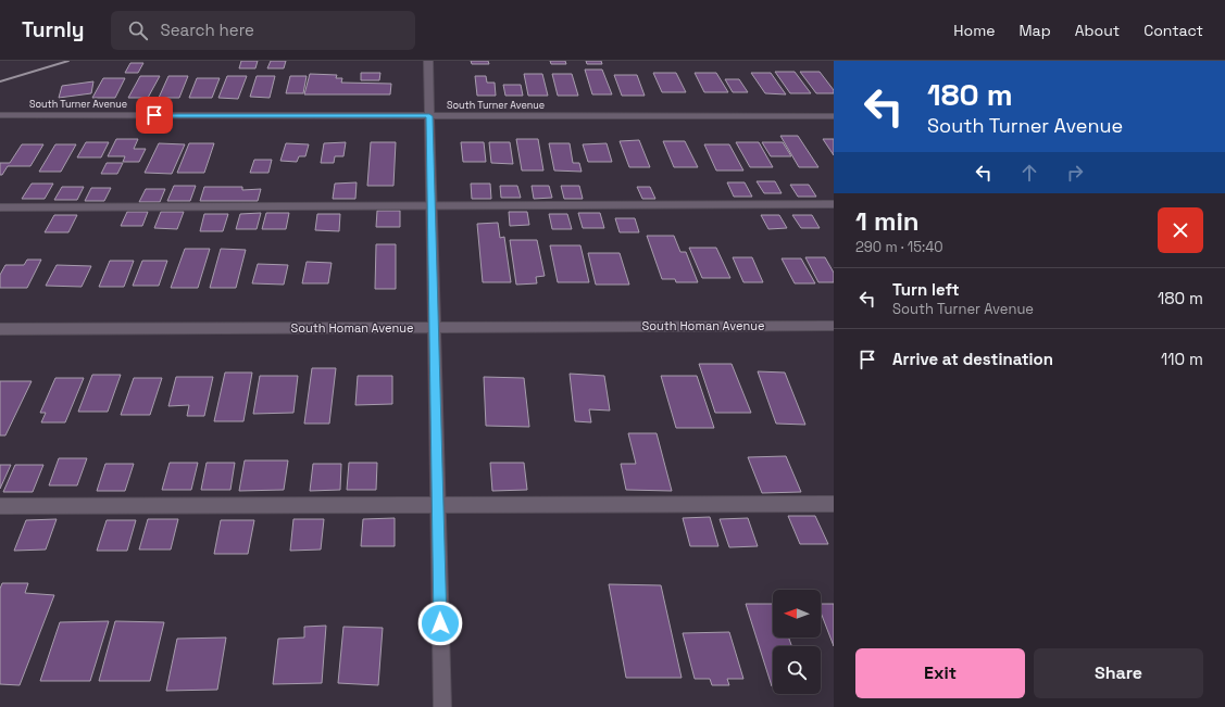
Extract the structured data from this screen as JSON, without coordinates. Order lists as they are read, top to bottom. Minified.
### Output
{"streets":{"street":["South Turner Avenue","South Homan Avenue"]},"north":"left","page":{"header":"Turnly","search":"Search here","nav":["Home","Map","About","Contact"],"turn":["180 m","South Turner Avenue"],"heading":["1 min","290 m · 15:40"],"list":[{"name":"Turn left","note":"South Turner Avenue","value":"180 m"},{"name":"Arrive at destination","value":"110 m"}],"buttons":["Exit","Share"]}}
